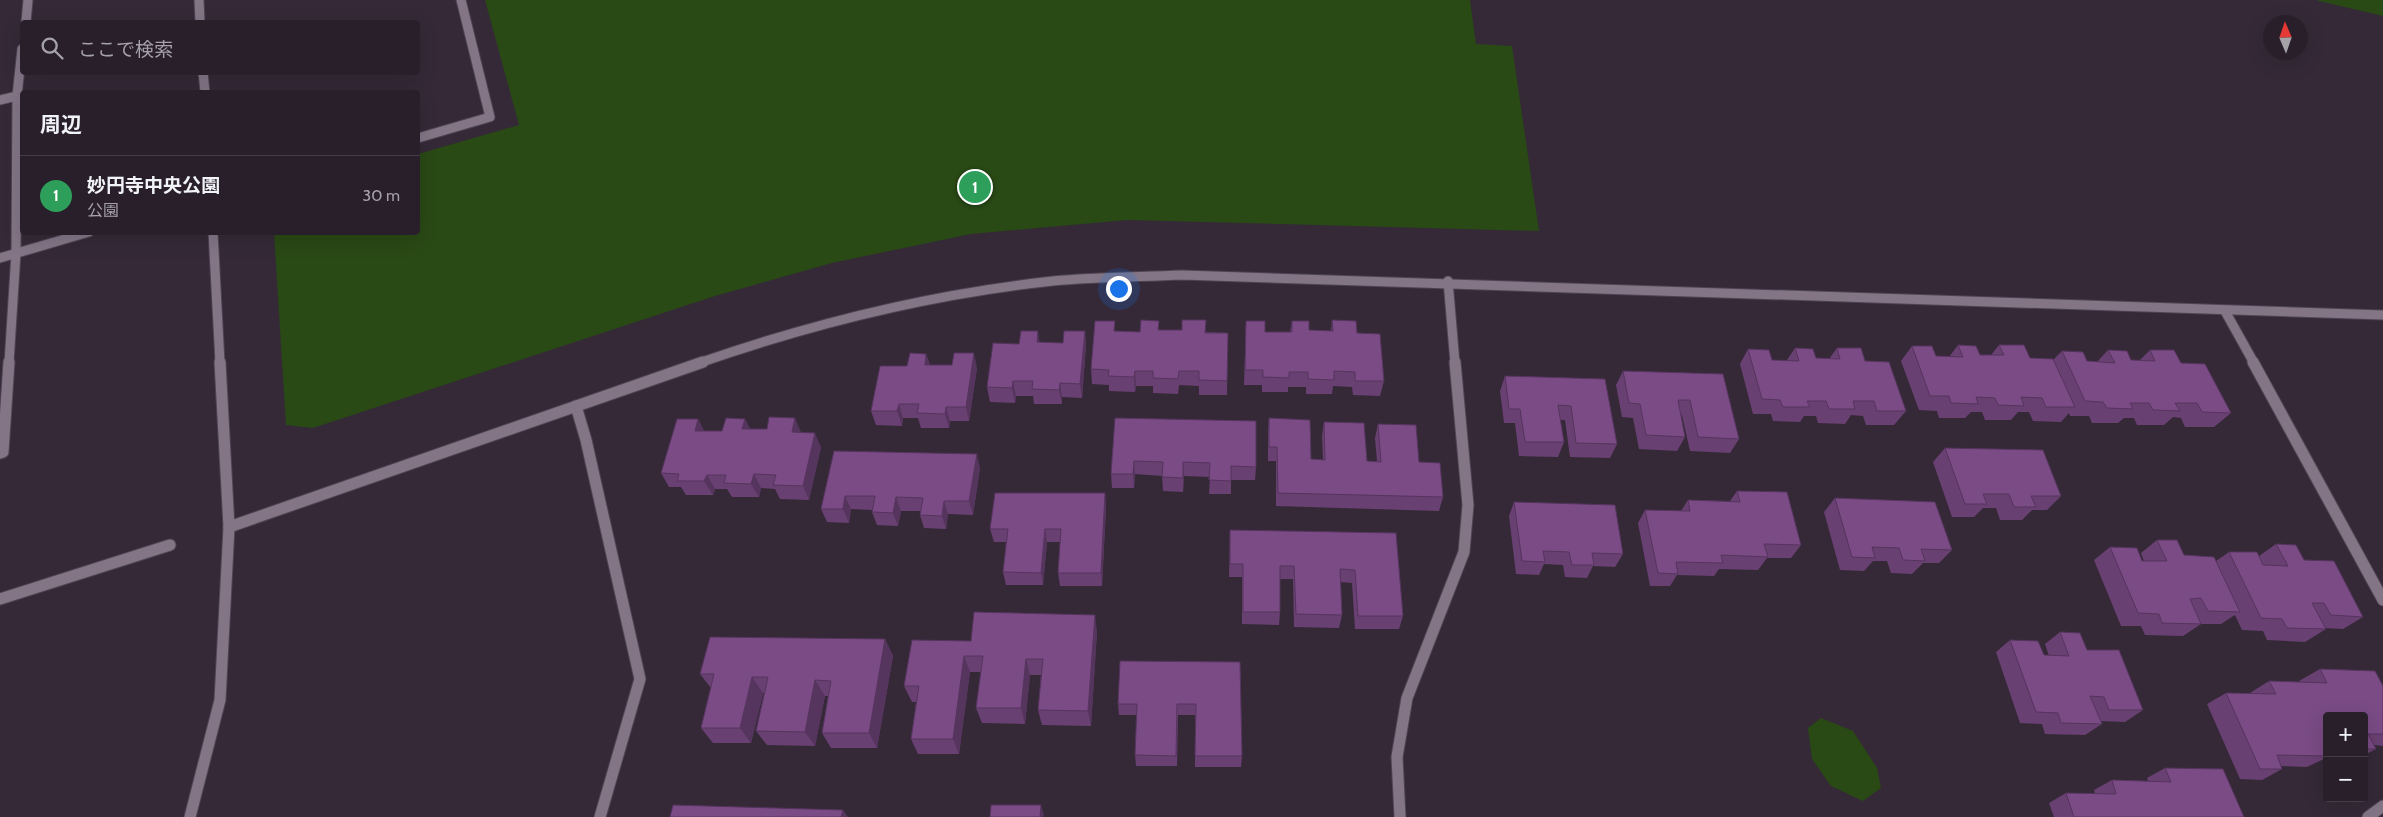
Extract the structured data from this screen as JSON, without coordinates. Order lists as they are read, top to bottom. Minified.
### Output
{"north":"top","page":{"search":"ここで検索","heading":"周辺","list":[{"mark":"1","name":"妙円寺中央公園","note":"公園","value":"30 m"}],"pins":"1","map_buttons":["+","−"]}}
